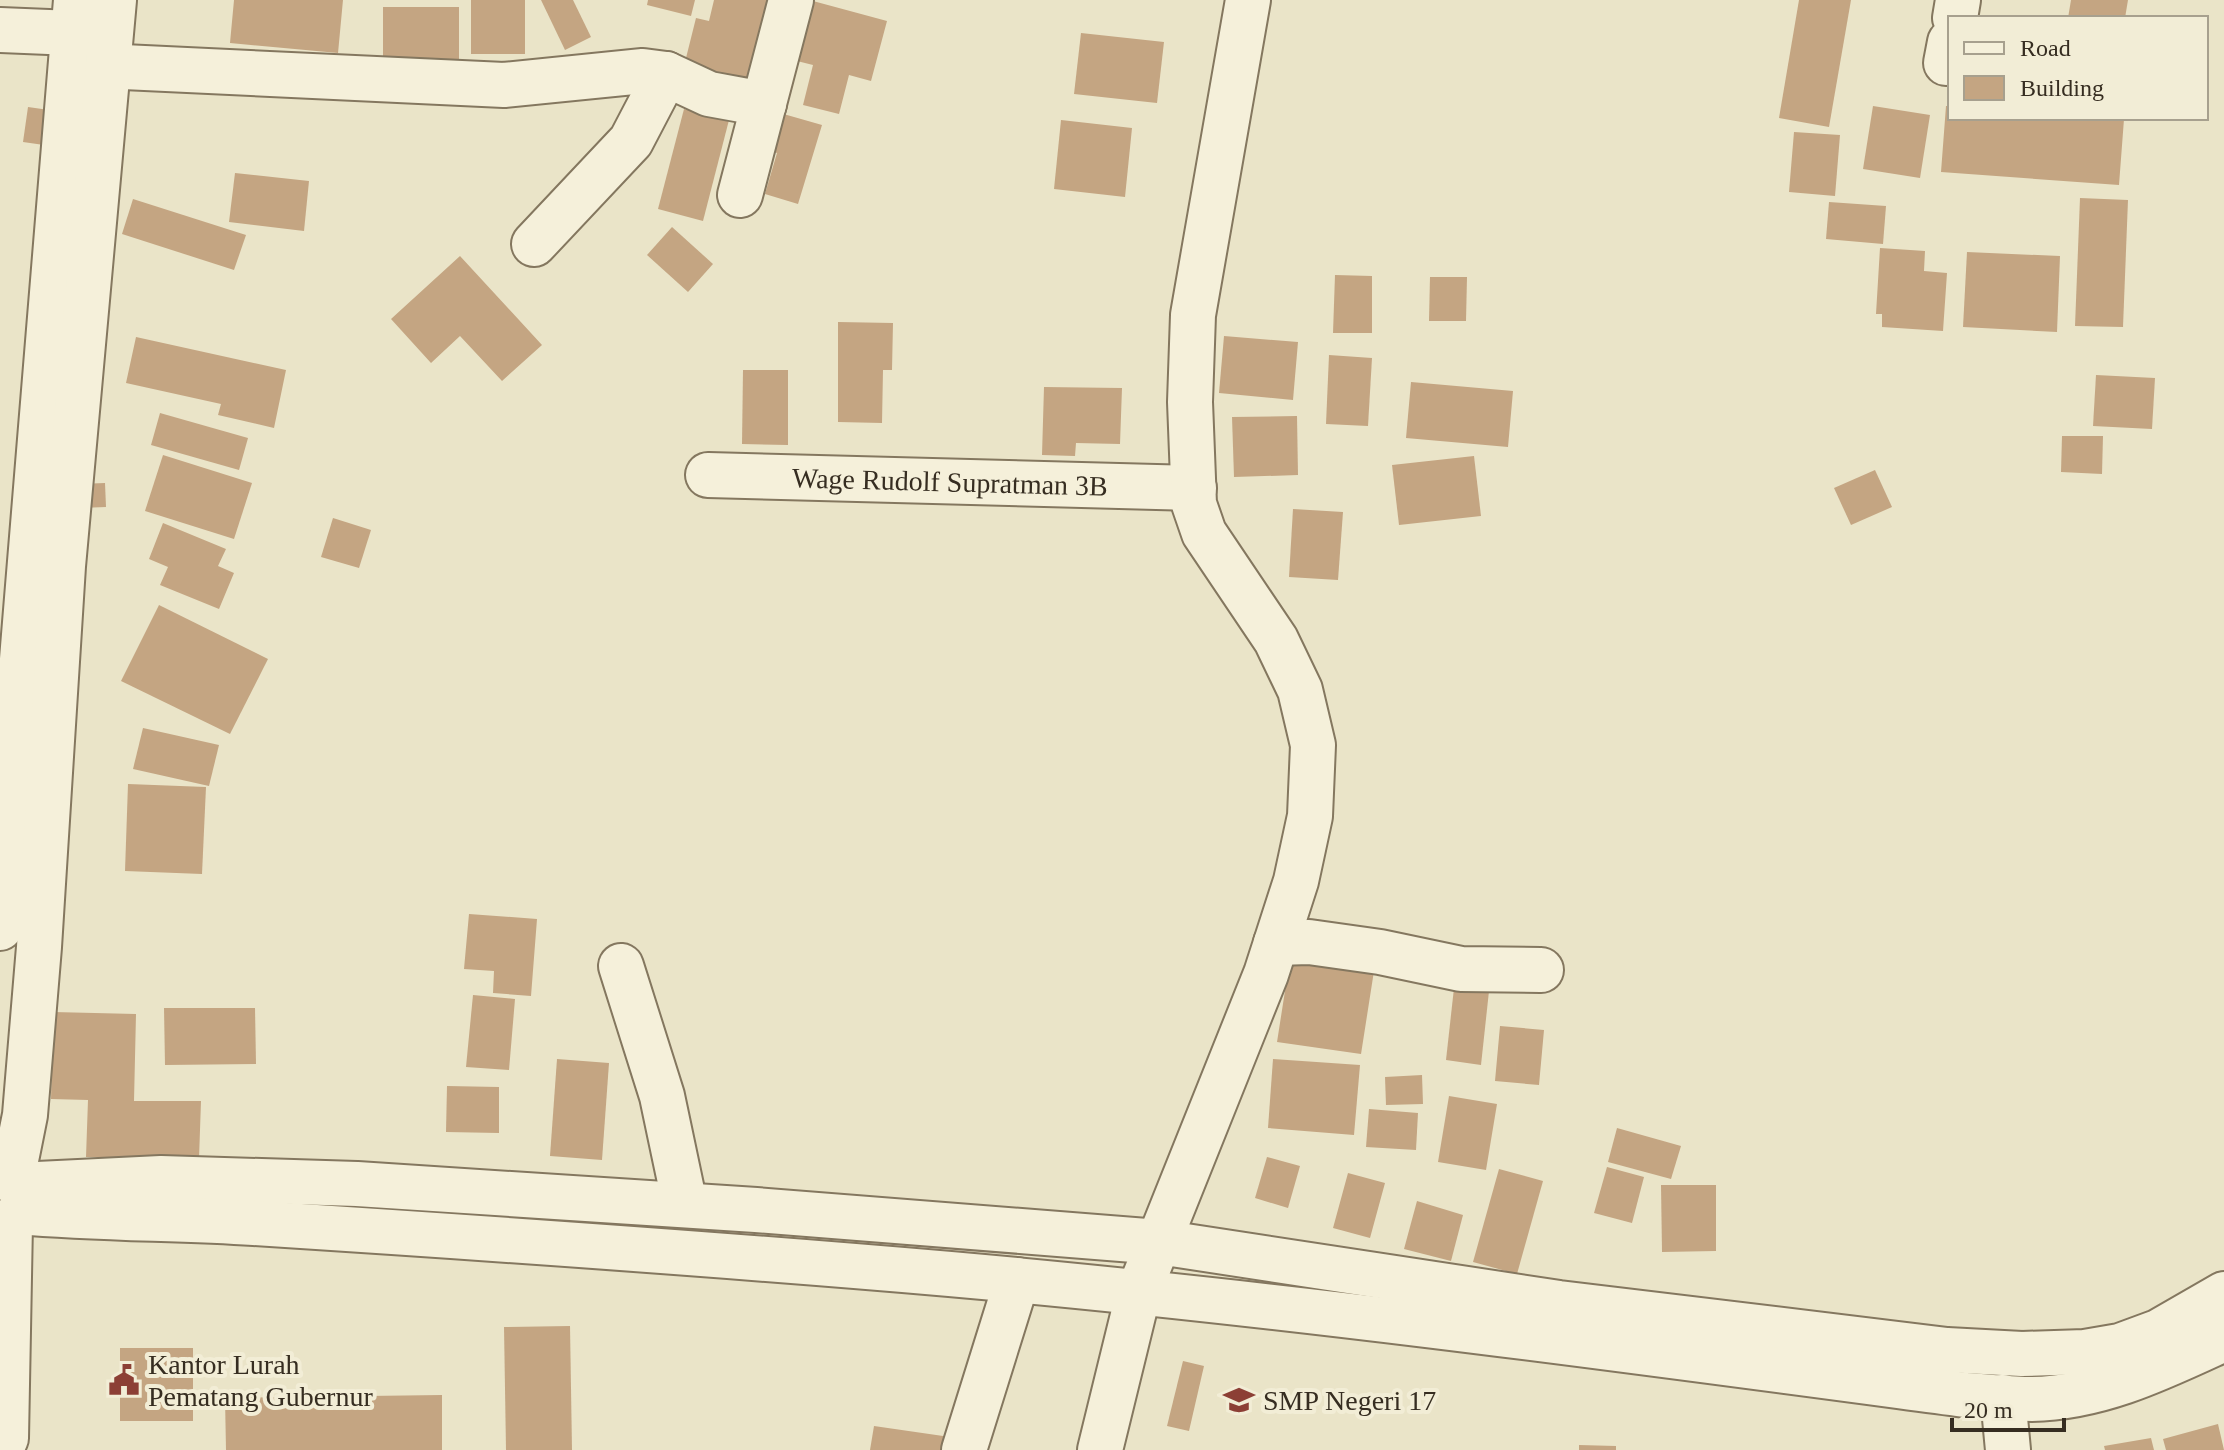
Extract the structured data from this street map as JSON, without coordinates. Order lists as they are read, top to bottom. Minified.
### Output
{"streets":{"street":["Wage Rudolf Supratman 3B"]},"places":{"public building":["Kantor Lurah Pematang Gubernur"],"school or university":["SMP Negeri 17"]},"legend":["Road","Building"],"scale_bar":"20 m"}
